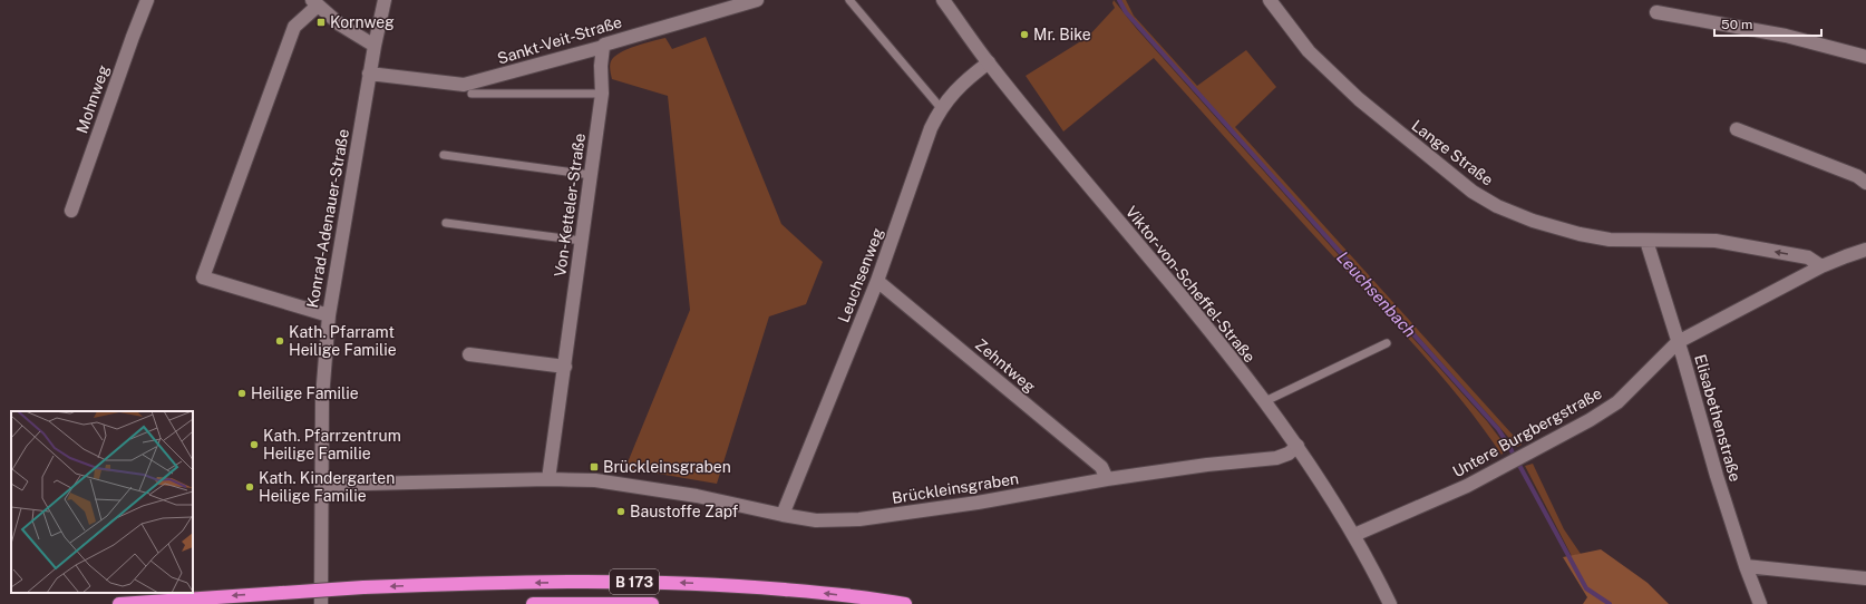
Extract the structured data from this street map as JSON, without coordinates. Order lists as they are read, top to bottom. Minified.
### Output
{"streets":{"highway":["B 173"],"street":["Sankt-Veit-Straße","Mohnweg","Lange Straße","Von-Ketteler-Straße","Konrad-Adenauer-Straße","Leuchsenweg","Viktor-von-Scheffel-Straße","Zehntweg","Elisabethenstraße","Untere Burgbergstraße","Brückleinsgraben"]},"crossings":[["Sankt-Veit-Straße","Von-Ketteler-Straße"],["Sankt-Veit-Straße","Konrad-Adenauer-Straße"],["Lange Straße","Elisabethenstraße"],["Lange Straße","Untere Burgbergstraße"],["Von-Ketteler-Straße","Brückleinsgraben"],["Konrad-Adenauer-Straße","Brückleinsgraben"],["Leuchsenweg","Viktor-von-Scheffel-Straße"],["Leuchsenweg","Zehntweg"],["Leuchsenweg","Brückleinsgraben"],["Viktor-von-Scheffel-Straße","Untere Burgbergstraße"],["Viktor-von-Scheffel-Straße","Brückleinsgraben"],["Zehntweg","Brückleinsgraben"],["Elisabethenstraße","Untere Burgbergstraße"]],"water":["Leuchsenbach"],"places":{"transit":["Kornweg","Brückleinsgraben"],"other":["Mr. Bike","Kath. Pfarramt Heilige Familie","Heilige Familie","Kath. Pfarrzentrum Heilige Familie","Kath. Kindergarten Heilige Familie","Baustoffe Zapf"]},"scale_bar":"50 m"}
